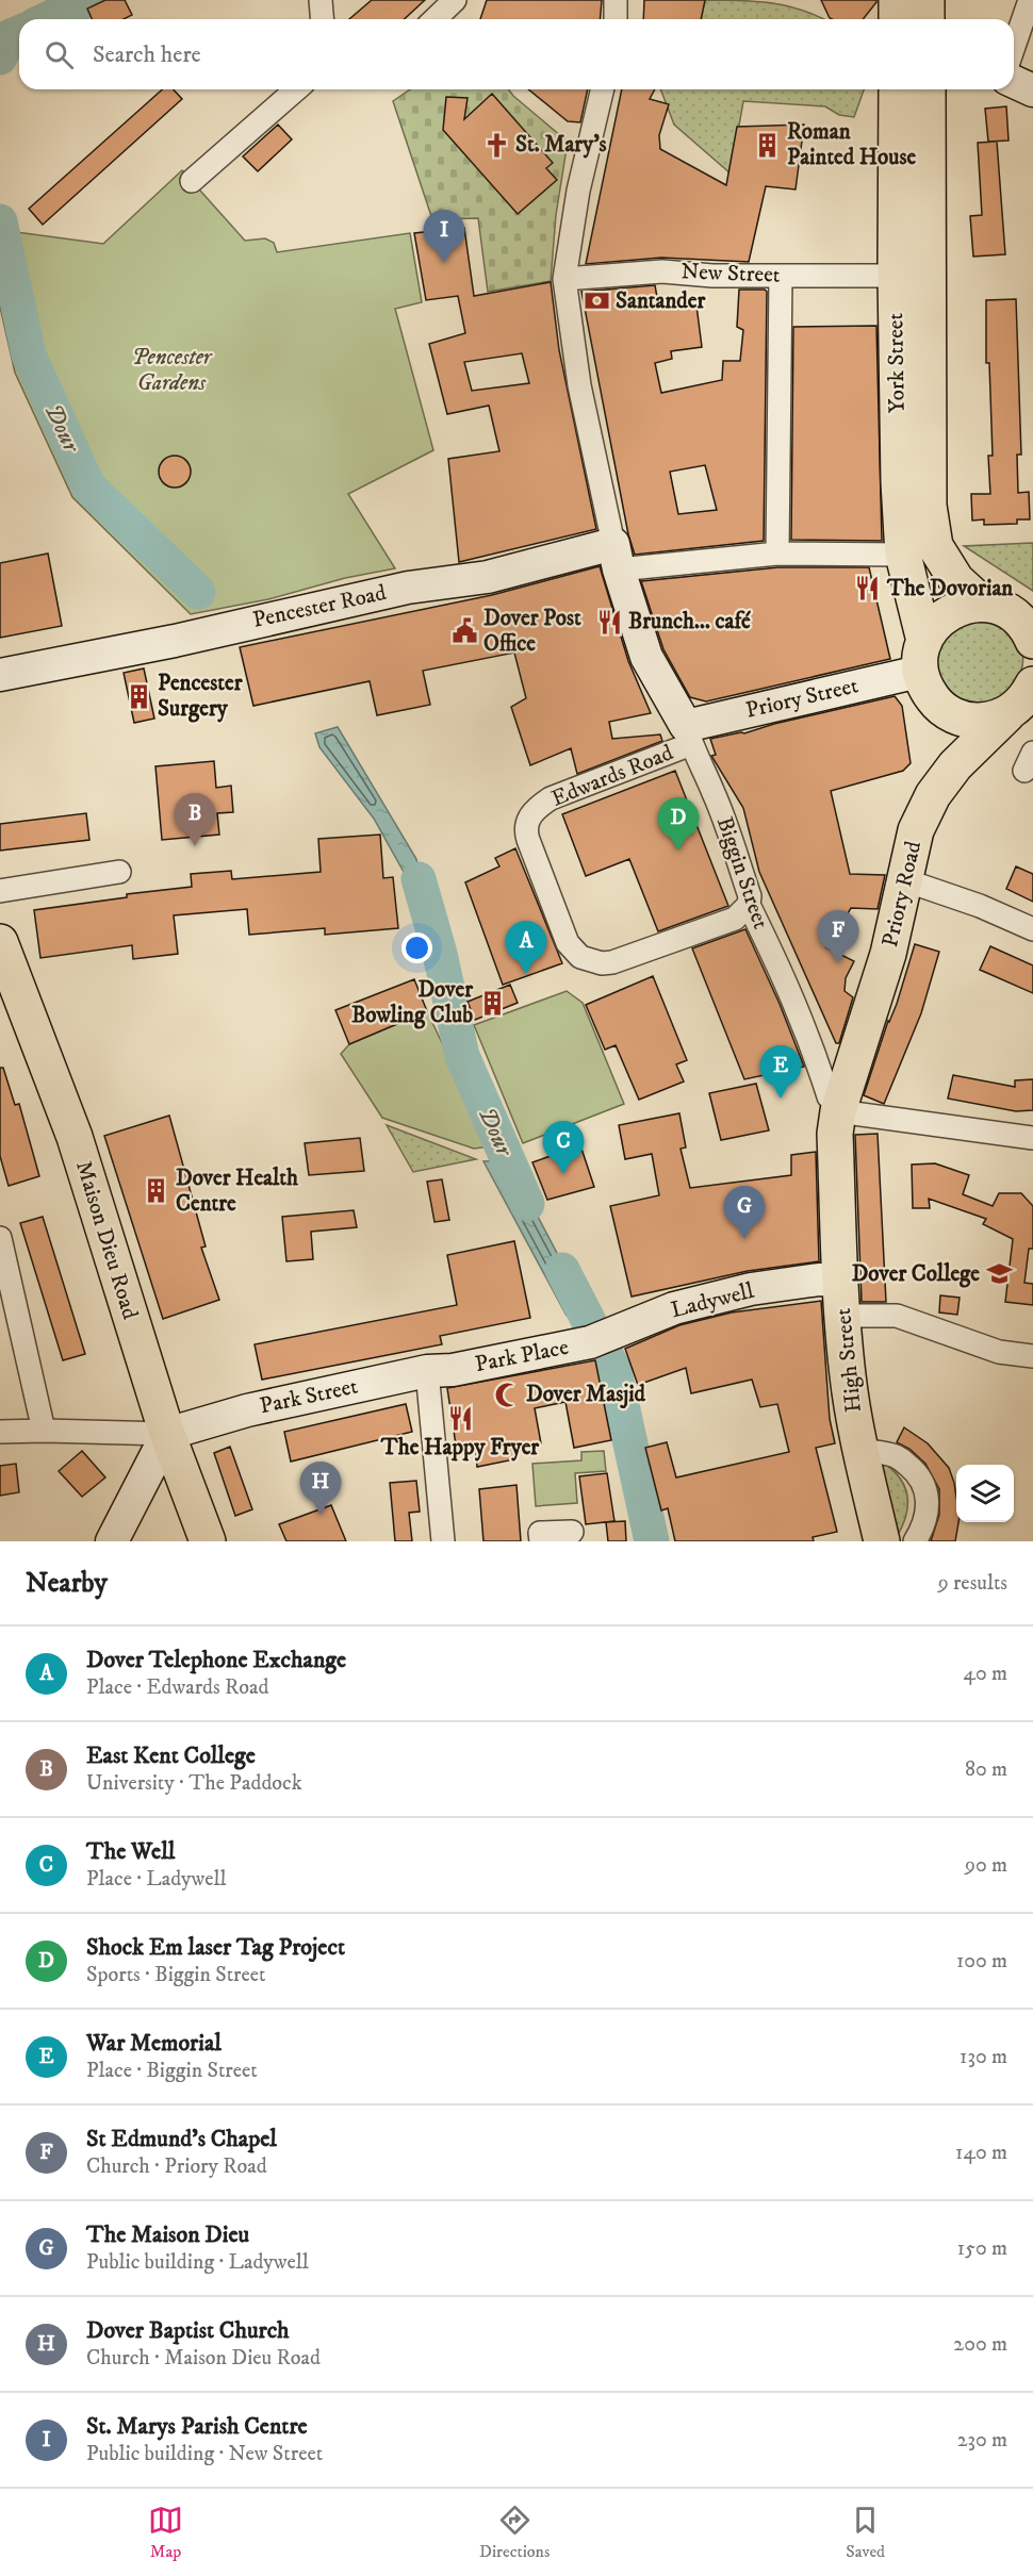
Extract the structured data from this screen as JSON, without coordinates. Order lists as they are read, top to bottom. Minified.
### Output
{"streets":{"main road":["York Street","Priory Road","Maison Dieu Road","High Street"],"street":["New Street","Pencester Road","Priory Street","Edwards Road","Biggin Street","Ladywell","Park Place","Park Street"]},"crossings":[["New Street","York Street"],["York Street","Priory Street"],["York Street","Priory Road"],["Pencester Road","Biggin Street"],["Priory Street","Edwards Road"],["Priory Street","Biggin Street"],["Edwards Road","Biggin Street"],["Biggin Street","Priory Road"],["Biggin Street","High Street"],["Priory Road","High Street"],["Maison Dieu Road","Park Street"],["Ladywell","Park Place"],["Ladywell","High Street"],["Park Place","Park Street"]],"water":["Dour"],"parks":["Pencester Gardens"],"places":{"church":["St. Mary's"],"building":["Roman Painted House","Pencester Surgery","Dover Bowling Club","Dover Health Centre"],"bank":["Santander"],"restaurant":["The Dovorian","Brunch... café","The Happy Fryer"],"public building":["Dover Post Office"],"school or university":["Dover College"],"mosque":["Dover Masjid"]},"page":{"search":"Search here","pins":["I","B","D","F","A","E","C","G","H"],"heading":["Nearby","9 results"],"list":[{"mark":"A","name":"Dover Telephone Exchange","note":"Place · Edwards Road","value":"40 m"},{"mark":"B","name":"East Kent College","note":"University · The Paddock","value":"80 m"},{"mark":"C","name":"The Well","note":"Place · Ladywell","value":"90 m"},{"mark":"D","name":"Shock Em laser Tag Project","note":"Sports · Biggin Street","value":"100 m"},{"mark":"E","name":"War Memorial","note":"Place · Biggin Street","value":"130 m"},{"mark":"F","name":"St Edmund's Chapel","note":"Church · Priory Road","value":"140 m"},{"mark":"G","name":"The Maison Dieu","note":"Public building · Ladywell","value":"150 m"},{"mark":"H","name":"Dover Baptist Church","note":"Church · Maison Dieu Road","value":"200 m"},{"mark":"I","name":"St. Marys Parish Centre","note":"Public building · New Street","value":"230 m"}],"nav":["Map","Directions","Saved"]}}
